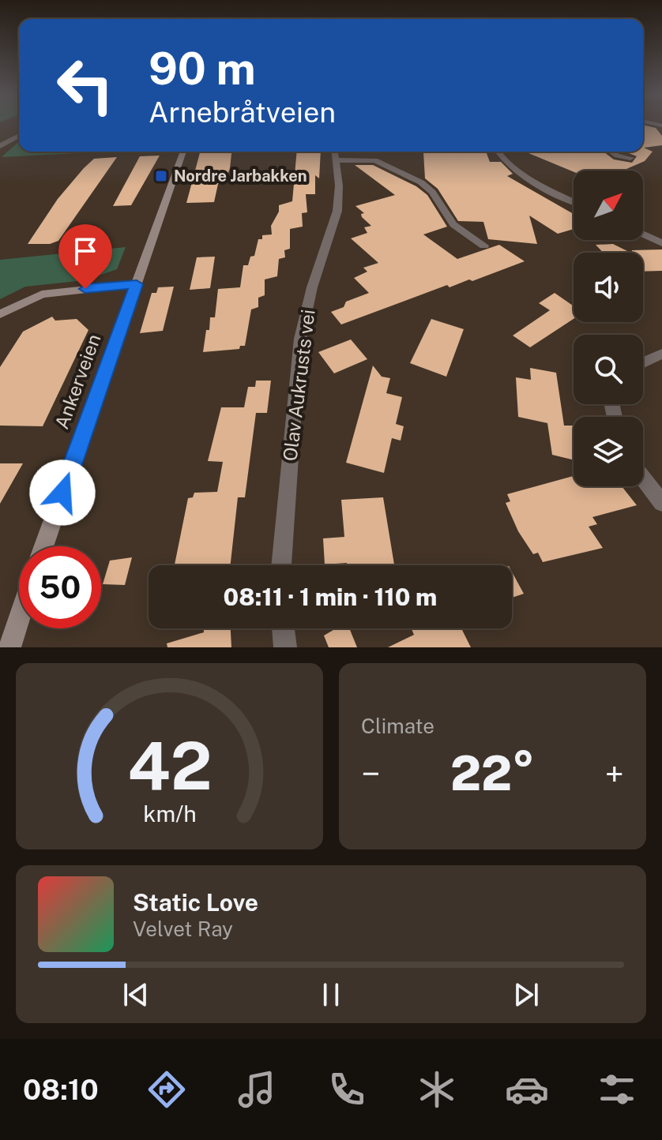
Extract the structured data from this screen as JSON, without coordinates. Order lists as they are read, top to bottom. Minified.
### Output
{"streets":{"main road":["Ankerveien"],"street":["Olav Aukrusts vei"]},"places":{"transit":["Nordre Jarbakken"]},"north":"top right","page":{"turn":["90 m","Arnebråtveien"],"limit":"50","trip":"08:11 · 1 min · 110 m","tile":"Climate","heat":["−","22°","+"],"song":["Static Love","Velvet Ray"],"tabs":"08:10","gauge":["42","km/h"]}}
